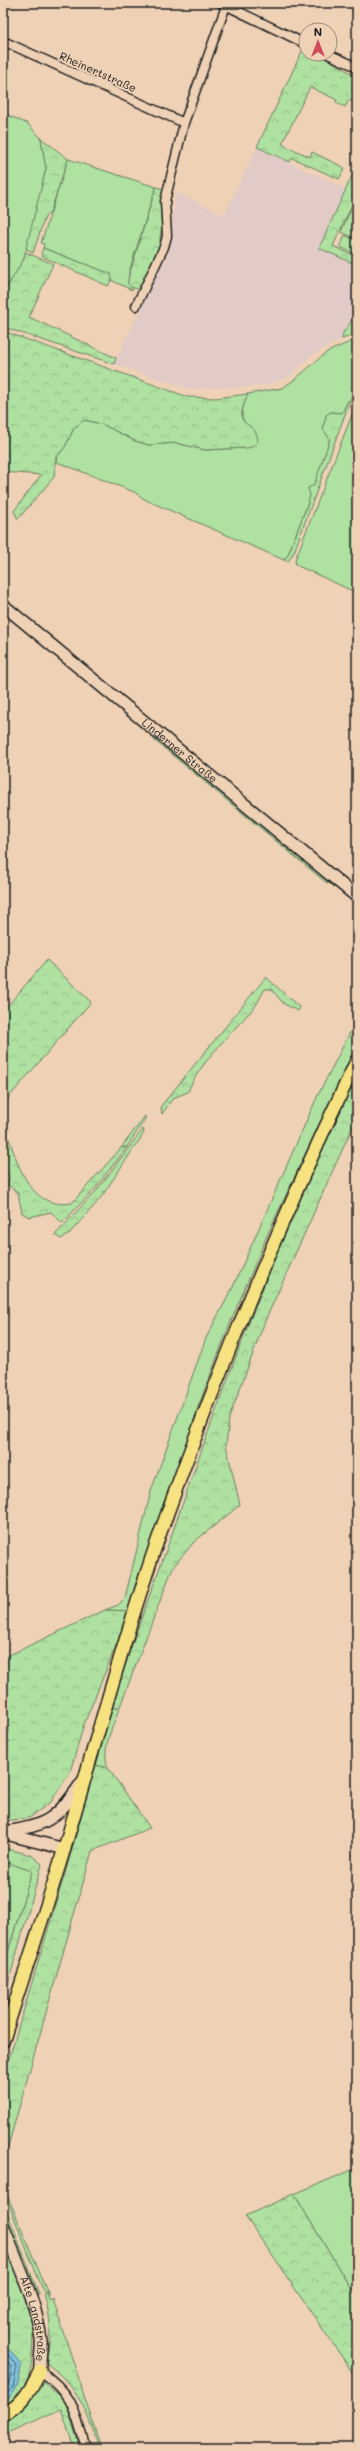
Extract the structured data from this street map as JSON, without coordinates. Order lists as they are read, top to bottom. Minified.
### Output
{"streets":{"main road":["Linderner Straße","Alte Landstraße"],"street":["Rheinertstraße"]},"north":"top"}
